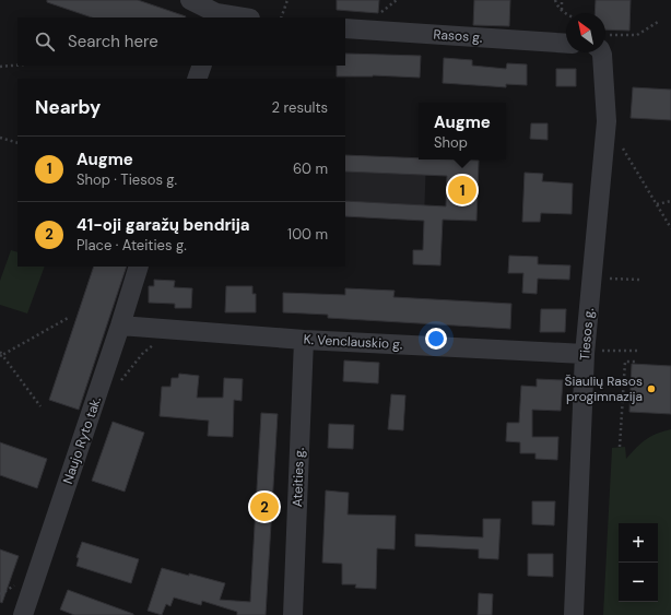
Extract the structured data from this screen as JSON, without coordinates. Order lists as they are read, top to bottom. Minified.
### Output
{"streets":{"street":["Rasos g.","Tiesos g.","K. Venclauskio g.","Naujo Ryto tak.","Ateities g."]},"crossings":[["Tiesos g.","K. Venclauskio g."],["K. Venclauskio g.","Naujo Ryto tak."],["K. Venclauskio g.","Ateities g."]],"places":["Šiaulių Rasos progimnazija"],"north":"top left","page":{"search":"Search here","heading":["Nearby","2 results"],"popup":["Augme","Shop"],"list":[{"mark":"1","name":"Augme","note":"Shop · Tiesos g.","value":"60 m"},{"mark":"2","name":"41-oji garažų bendrija","note":"Place · Ateities g.","value":"100 m"}],"pins":["1","2"],"map_buttons":["+","−"]}}
